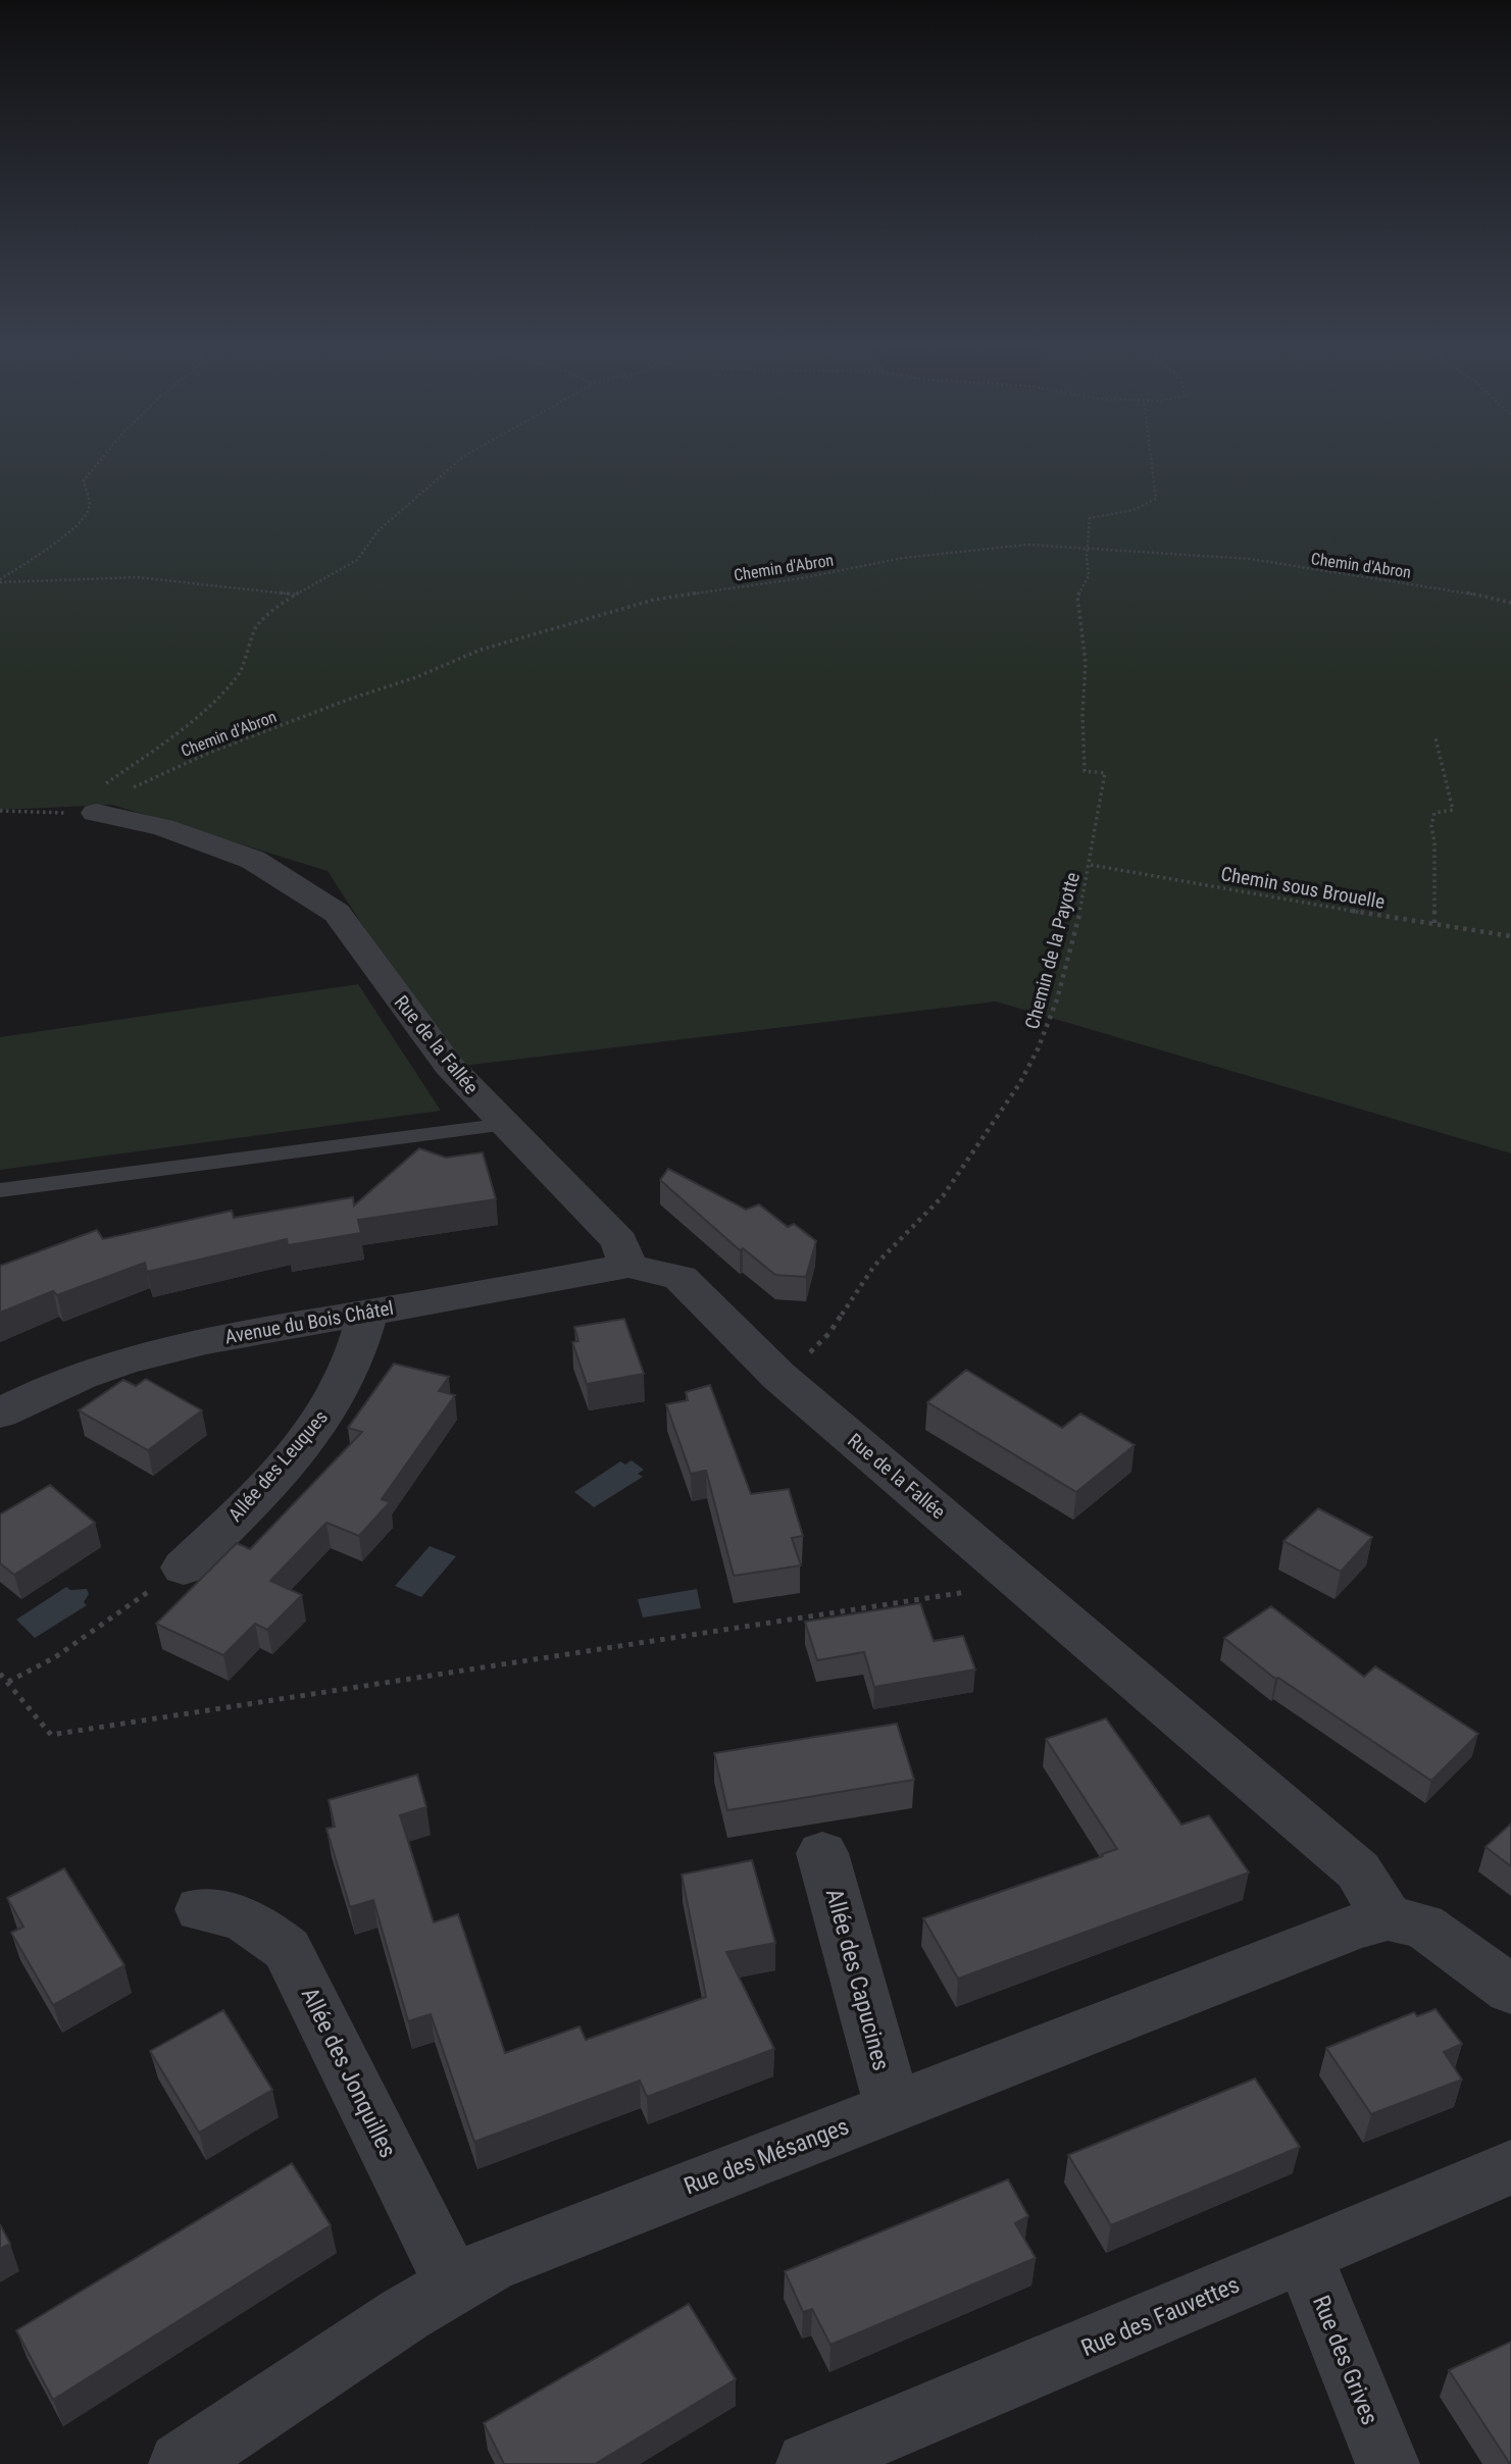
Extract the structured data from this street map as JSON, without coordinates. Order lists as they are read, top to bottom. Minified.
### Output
{"streets":{"street":["Rue de la Fallée","Avenue du Bois Châtel","Allée des Leuques","Allée des Capucines","Allée des Jonquilles","Rue des Mésanges","Rue des Fauvettes","Rue des Grives"],"path":["Chemin d'Abron","Chemin sous Brouelle","Chemin de la Payotte"]},"crossings":[["Chemin d'Abron","Chemin de la Payotte"],["Chemin d'Abron","Rue de la Fallée"],["Chemin sous Brouelle","Chemin de la Payotte"],["Chemin de la Payotte","Rue de la Fallée"],["Rue de la Fallée","Avenue du Bois Châtel"],["Rue de la Fallée","Rue des Mésanges"],["Avenue du Bois Châtel","Allée des Leuques"],["Allée des Capucines","Rue des Mésanges"],["Allée des Jonquilles","Rue des Mésanges"],["Rue des Fauvettes","Rue des Grives"]]}
